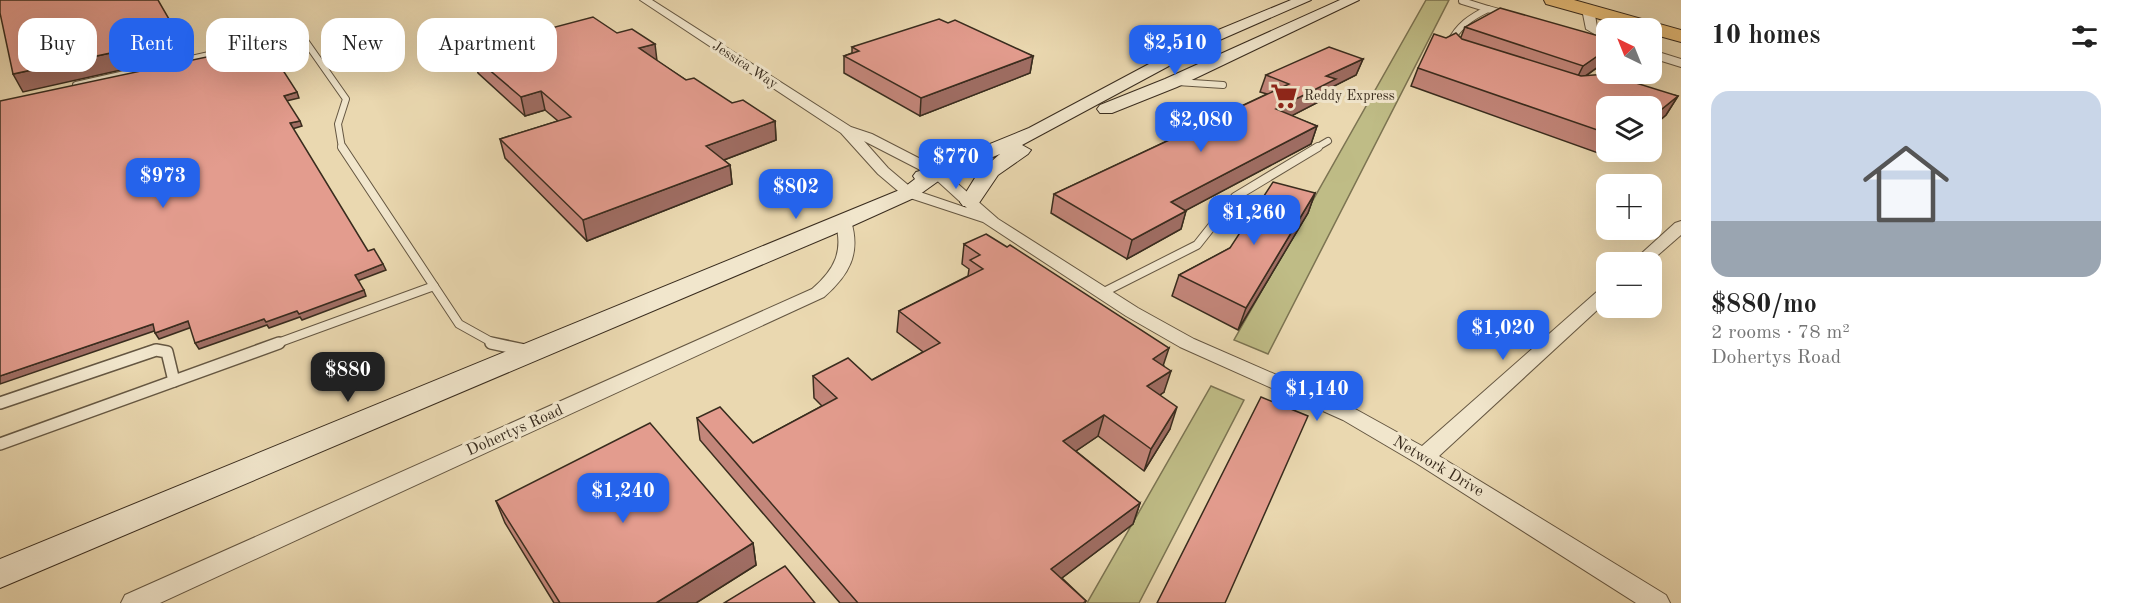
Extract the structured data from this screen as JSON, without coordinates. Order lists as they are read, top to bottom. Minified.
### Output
{"streets":{"street":["Jessica Way","Dohertys Road","Network Drive"]},"crossings":[["Jessica Way","Network Drive"]],"places":{"supermarket":["Reddy Express"]},"north":"top left","page":{"heading":"10 homes","map_buttons":["+","−"],"chip":["Buy","Rent","Filters","New","Apartment"],"price":["$2,510","$2,080","$770","$973","$802","$1,260","$1,020","$880","$1,140","$1,240"],"list":[{"name":"$880/mo","note":"2 rooms · 78 m² · Dohertys Road"}]}}
